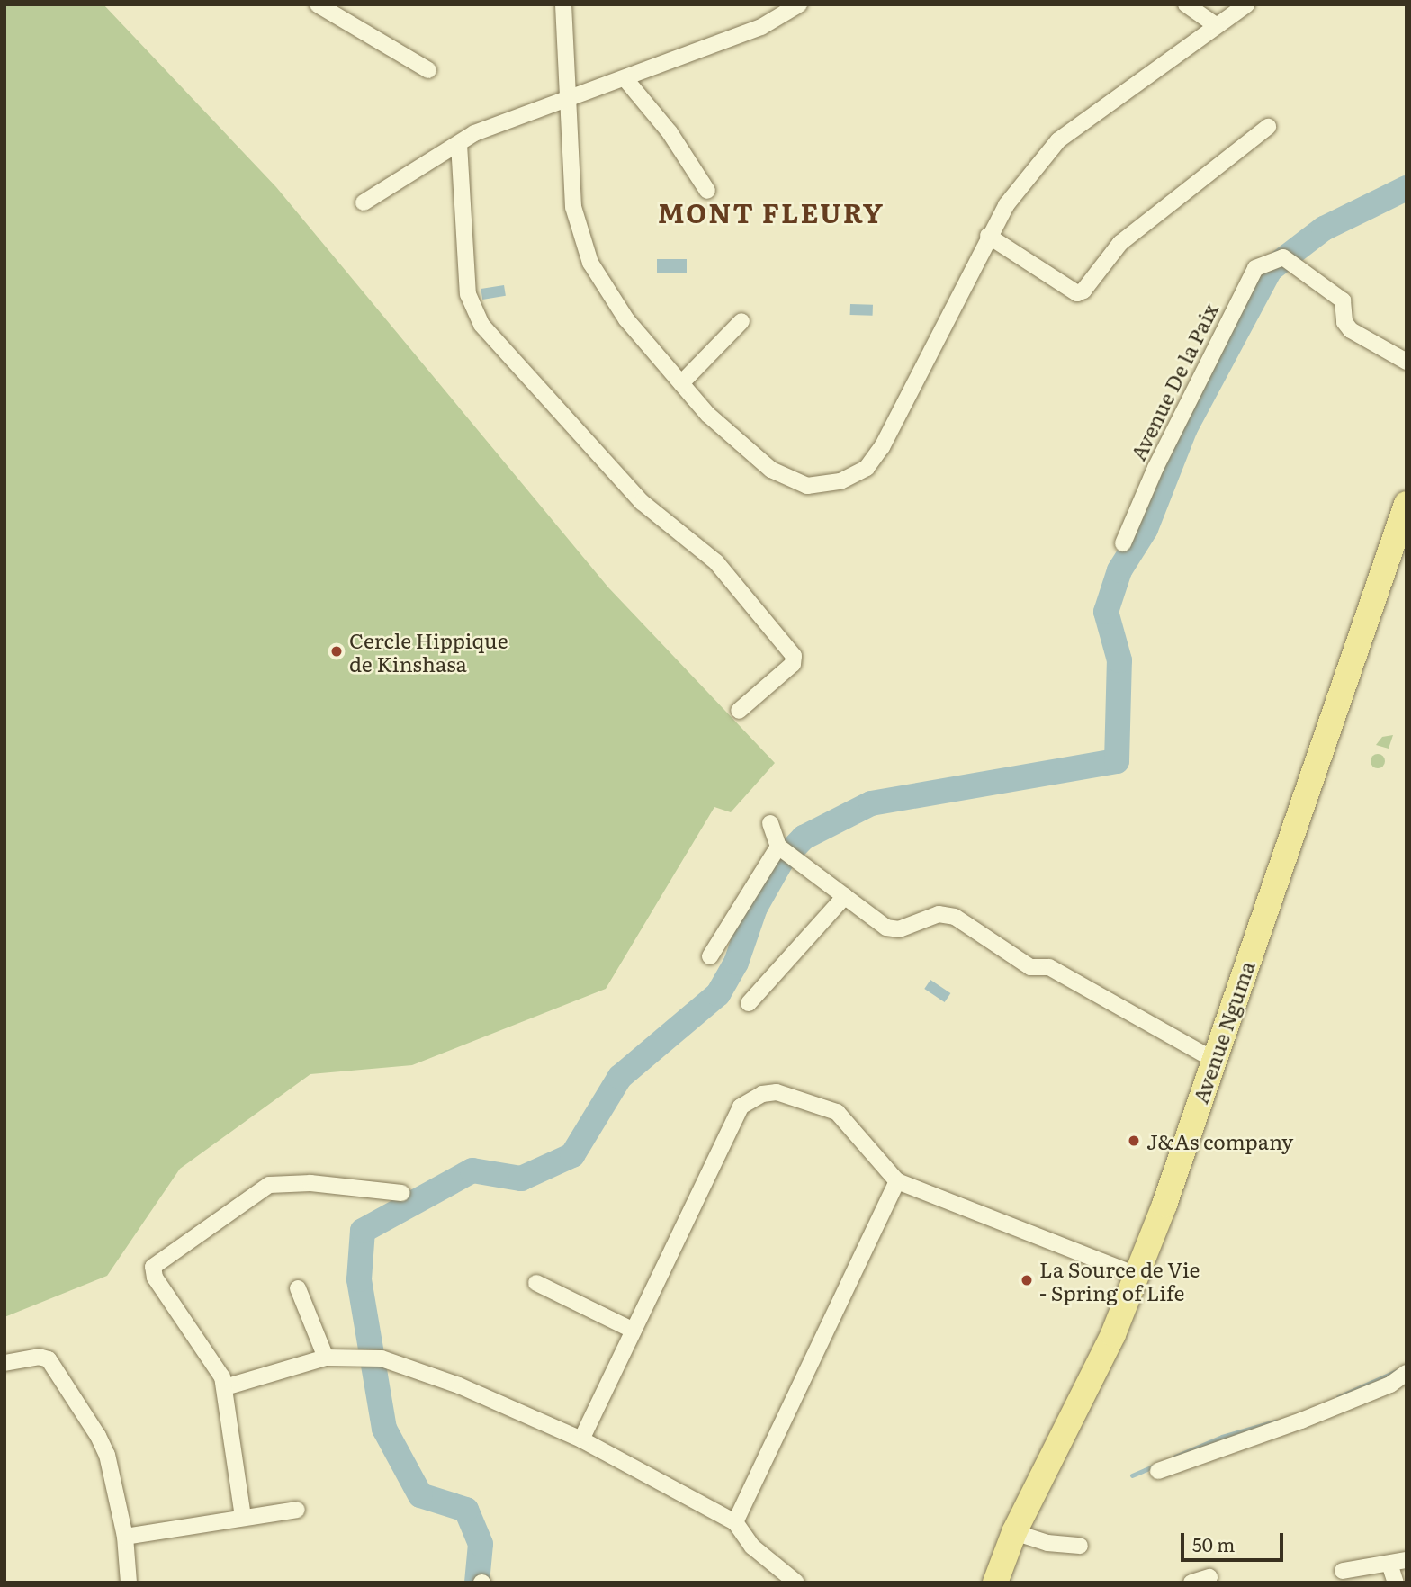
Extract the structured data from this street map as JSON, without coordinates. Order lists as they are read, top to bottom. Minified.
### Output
{"streets":{"main road":["Avenue Nguma"],"street":["Avenue De la Paix"]},"districts":["MONT FLEURY"],"places":["Cercle Hippique de Kinshasa","J&As company","La Source de Vie - Spring of Life"],"scale_bar":"50 m"}
